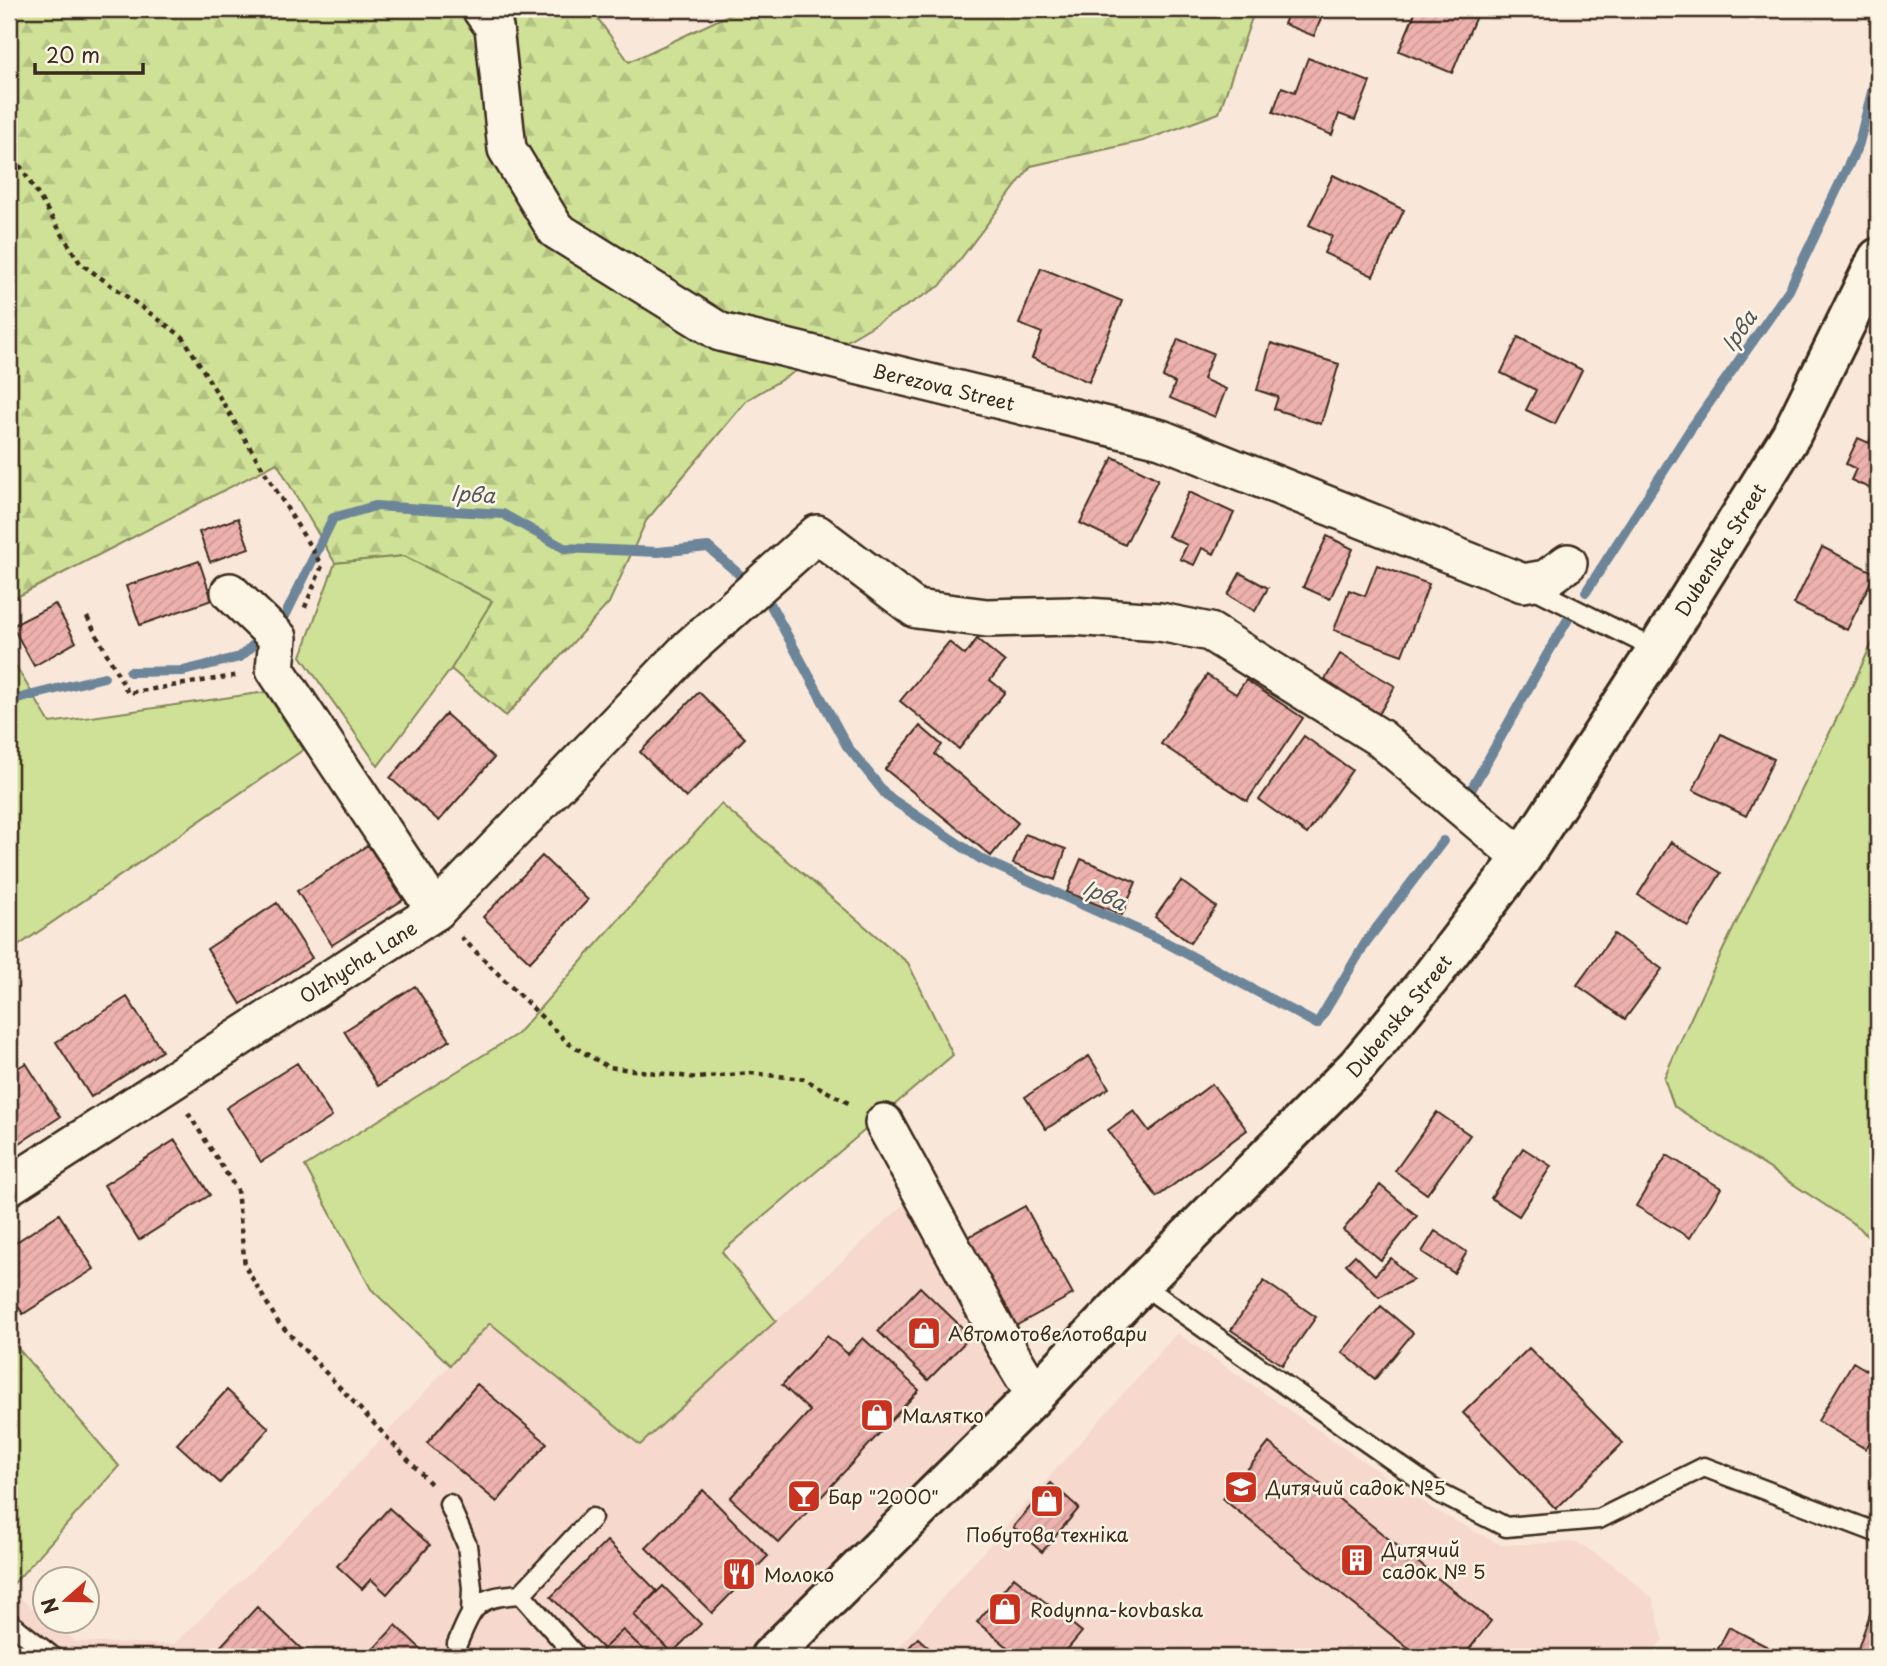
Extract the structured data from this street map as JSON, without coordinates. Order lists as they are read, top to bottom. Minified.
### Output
{"streets":{"main road":["Dubenska Street"],"street":["Berezova Street","Olzhycha Lane"]},"water":["Ірва"],"places":{"shop":["Автомотовелотовари","Малятко","Побутова техніка","Rodynna-kovbaska"],"school or university":["Дитячий садок №5"],"bar":["Бар \"2000\""],"building":["Дитячий садок № 5"],"restaurant":["Молоко"]},"scale_bar":"20 m","north":"left"}
